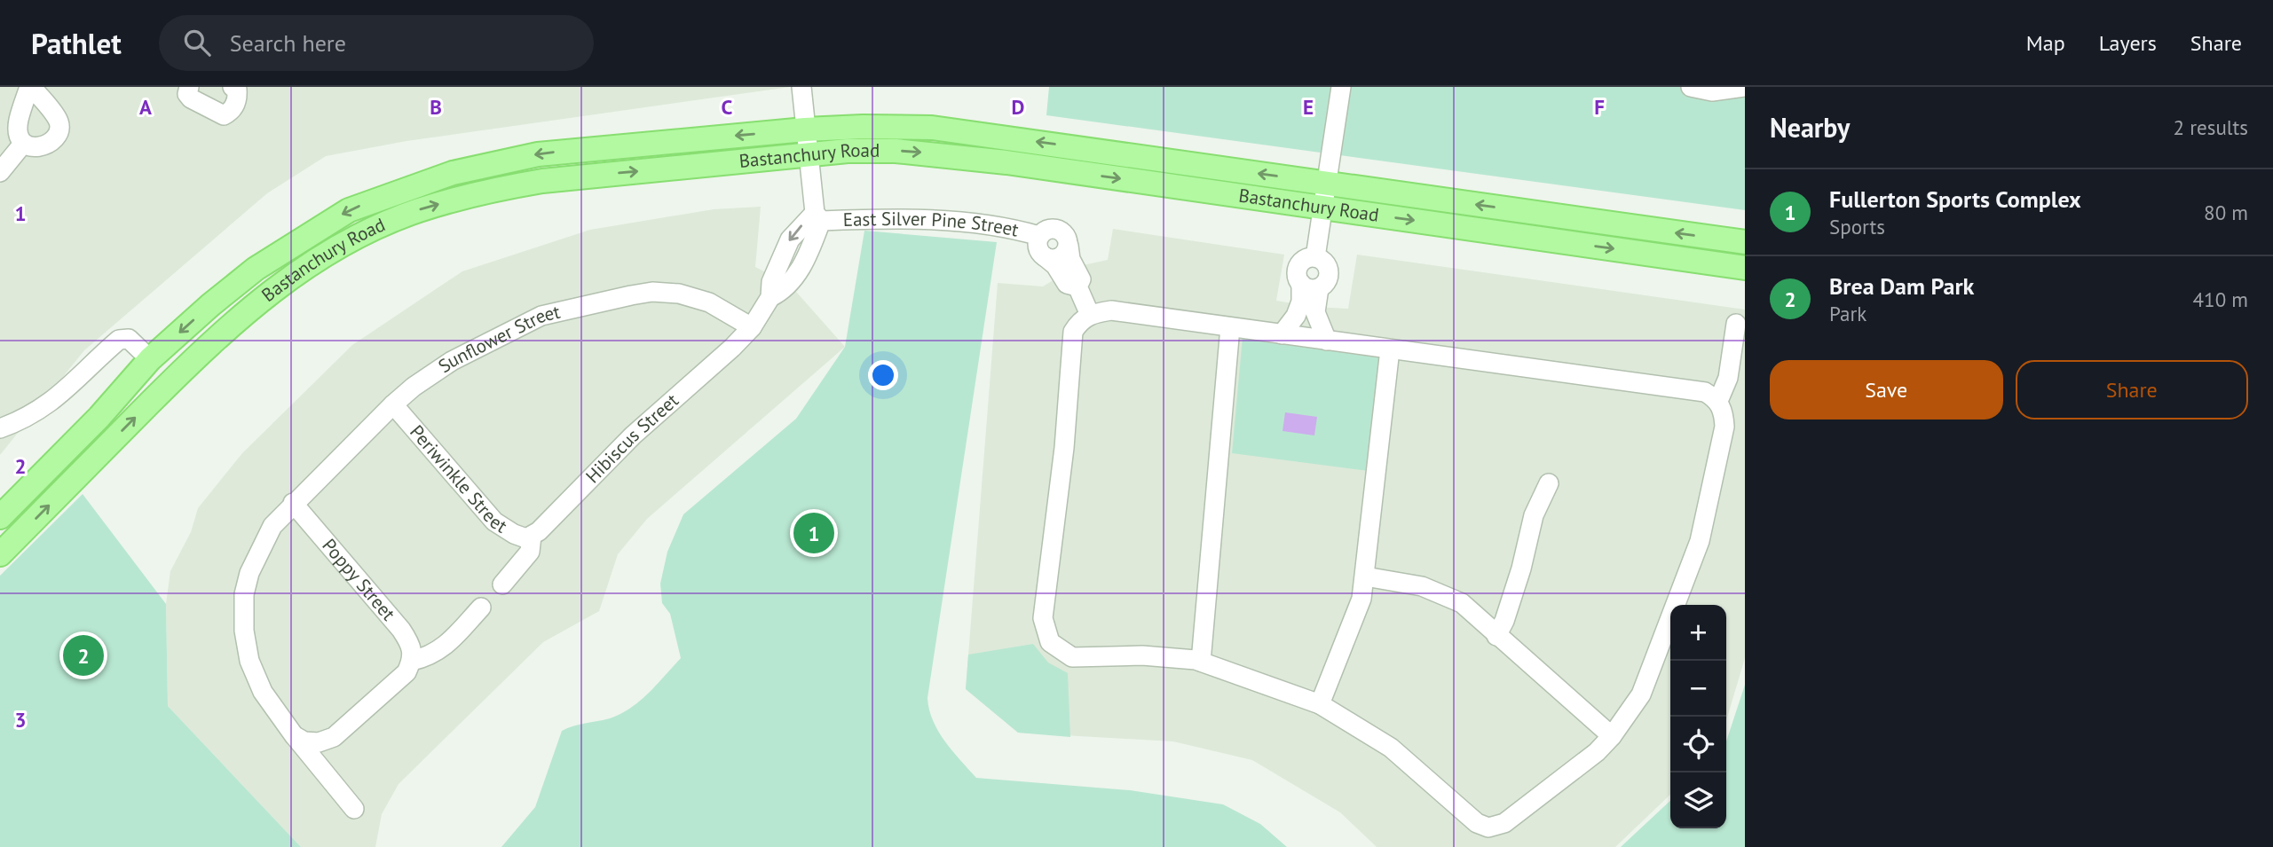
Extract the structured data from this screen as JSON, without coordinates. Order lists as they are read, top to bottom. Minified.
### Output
{"streets":{"main road":["Bastanchury Road"],"street":["East Silver Pine Street","Sunflower Street","Hibiscus Street","Periwinkle Street","Poppy Street"]},"crossings":[["East Silver Pine Street","Hibiscus Street"],["Sunflower Street","Hibiscus Street"],["Sunflower Street","Periwinkle Street"],["Sunflower Street","Poppy Street"],["Hibiscus Street","Periwinkle Street"]],"page":{"header":"Pathlet","search":"Search here","nav":["Map","Layers","Share"],"heading":["Nearby","2 results"],"list":[{"mark":"1","name":"Fullerton Sports Complex","note":"Sports","value":"80 m"},{"mark":"2","name":"Brea Dam Park","note":"Park","value":"410 m"}],"buttons":["Save","Share"],"pins":["1","2"],"map_buttons":["+","−"]},"grid":{"columns":["A","B","C","D","E","F"],"rows":["1","2","3"]}}
